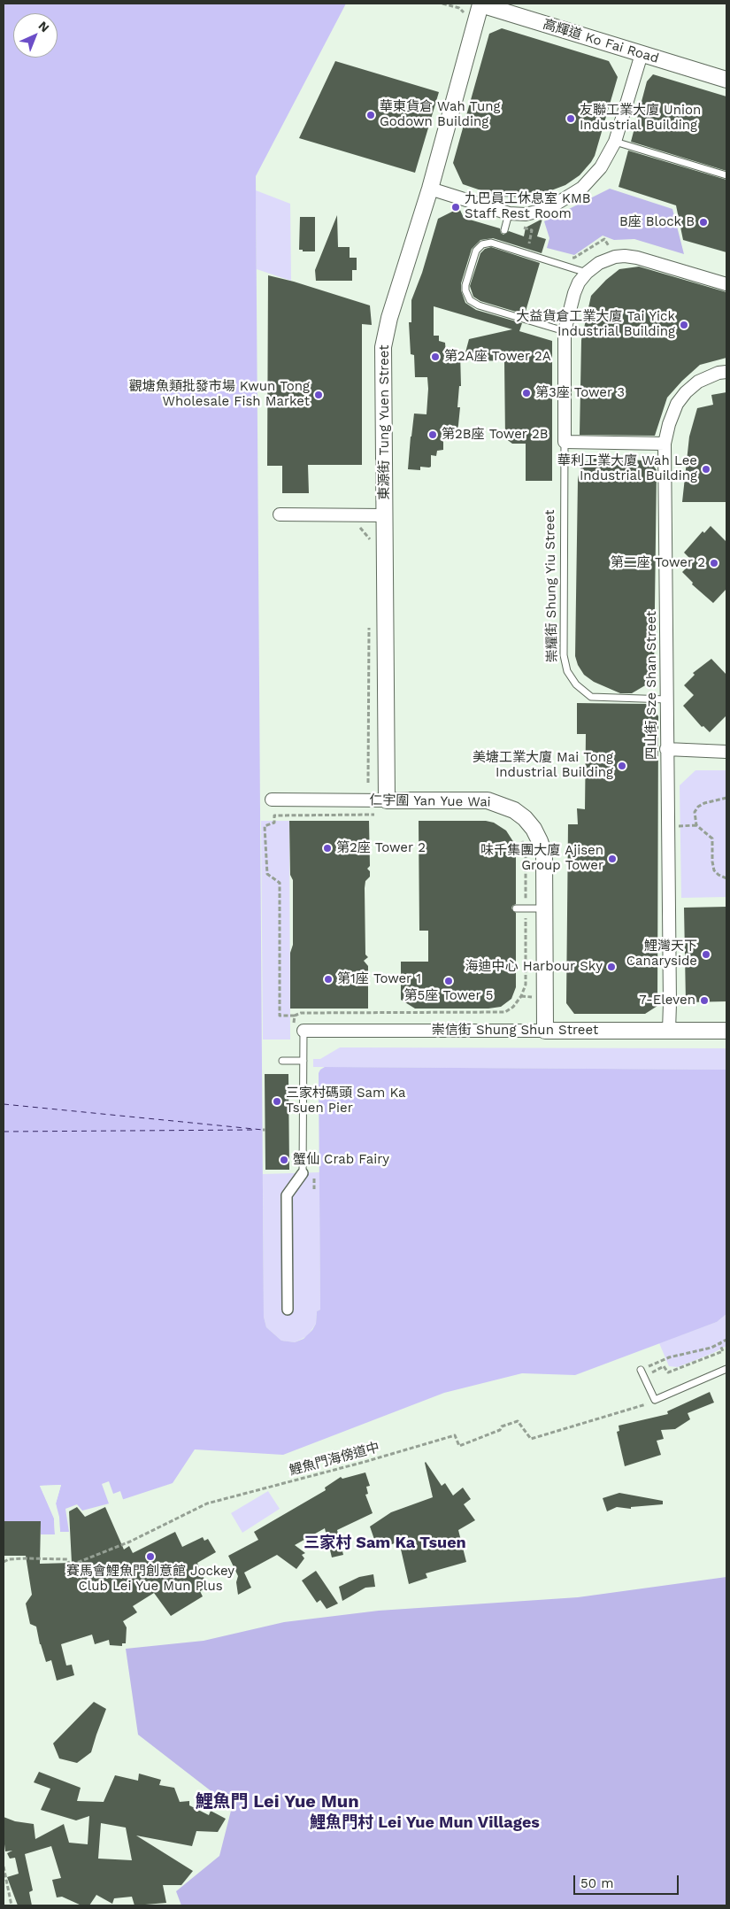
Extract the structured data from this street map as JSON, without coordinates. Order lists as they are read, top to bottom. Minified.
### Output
{"streets":{"street":["高輝道 Ko Fai Road","東源街 Tung Yuen Street","崇耀街 Shung Yiu Street","四山街 Sze Shan Street","仁宇圍 Yan Yue Wai","崇信街 Shung Shun Street"],"path":["鯉魚門海傍道中"]},"crossings":[["高輝道 Ko Fai Road","東源街 Tung Yuen Street"],["東源街 Tung Yuen Street","仁宇圍 Yan Yue Wai"],["崇耀街 Shung Yiu Street","四山街 Sze Shan Street"],["四山街 Sze Shan Street","崇信街 Shung Shun Street"],["仁宇圍 Yan Yue Wai","崇信街 Shung Shun Street"]],"districts":["三家村 Sam Ka Tsuen","鯉魚門 Lei Yue Mun","鯉魚門村 Lei Yue Mun Villages"],"places":["華東貨倉 Wah Tung Godown Building","友聯工業大廈 Union Industrial Building","九巴員工休息室 KMB Staff Rest Room","B座 Block B","大益貨倉工業大廈 Tai Yick Industrial Building","第2A座 Tower 2A","第3座 Tower 3","觀塘魚類批發市場 Kwun Tong Wholesale Fish Market","第2B座 Tower 2B","華利工業大廈 Wah Lee Industrial Building","第二座 Tower 2","美塘工業大廈 Mai Tong Industrial Building","第2座 Tower 2","味千集團大廈 Ajisen Group Tower","鯉灣天下 Canaryside","海迪中心 Harbour Sky","第1座 Tower 1","第5座 Tower 5","7-Eleven","三家村碼頭 Sam Ka Tsuen Pier","蟹仙 Crab Fairy","賽馬會鯉魚門創意館 Jockey Club Lei Yue Mun Plus"],"scale_bar":"50 m","north":"top right"}
